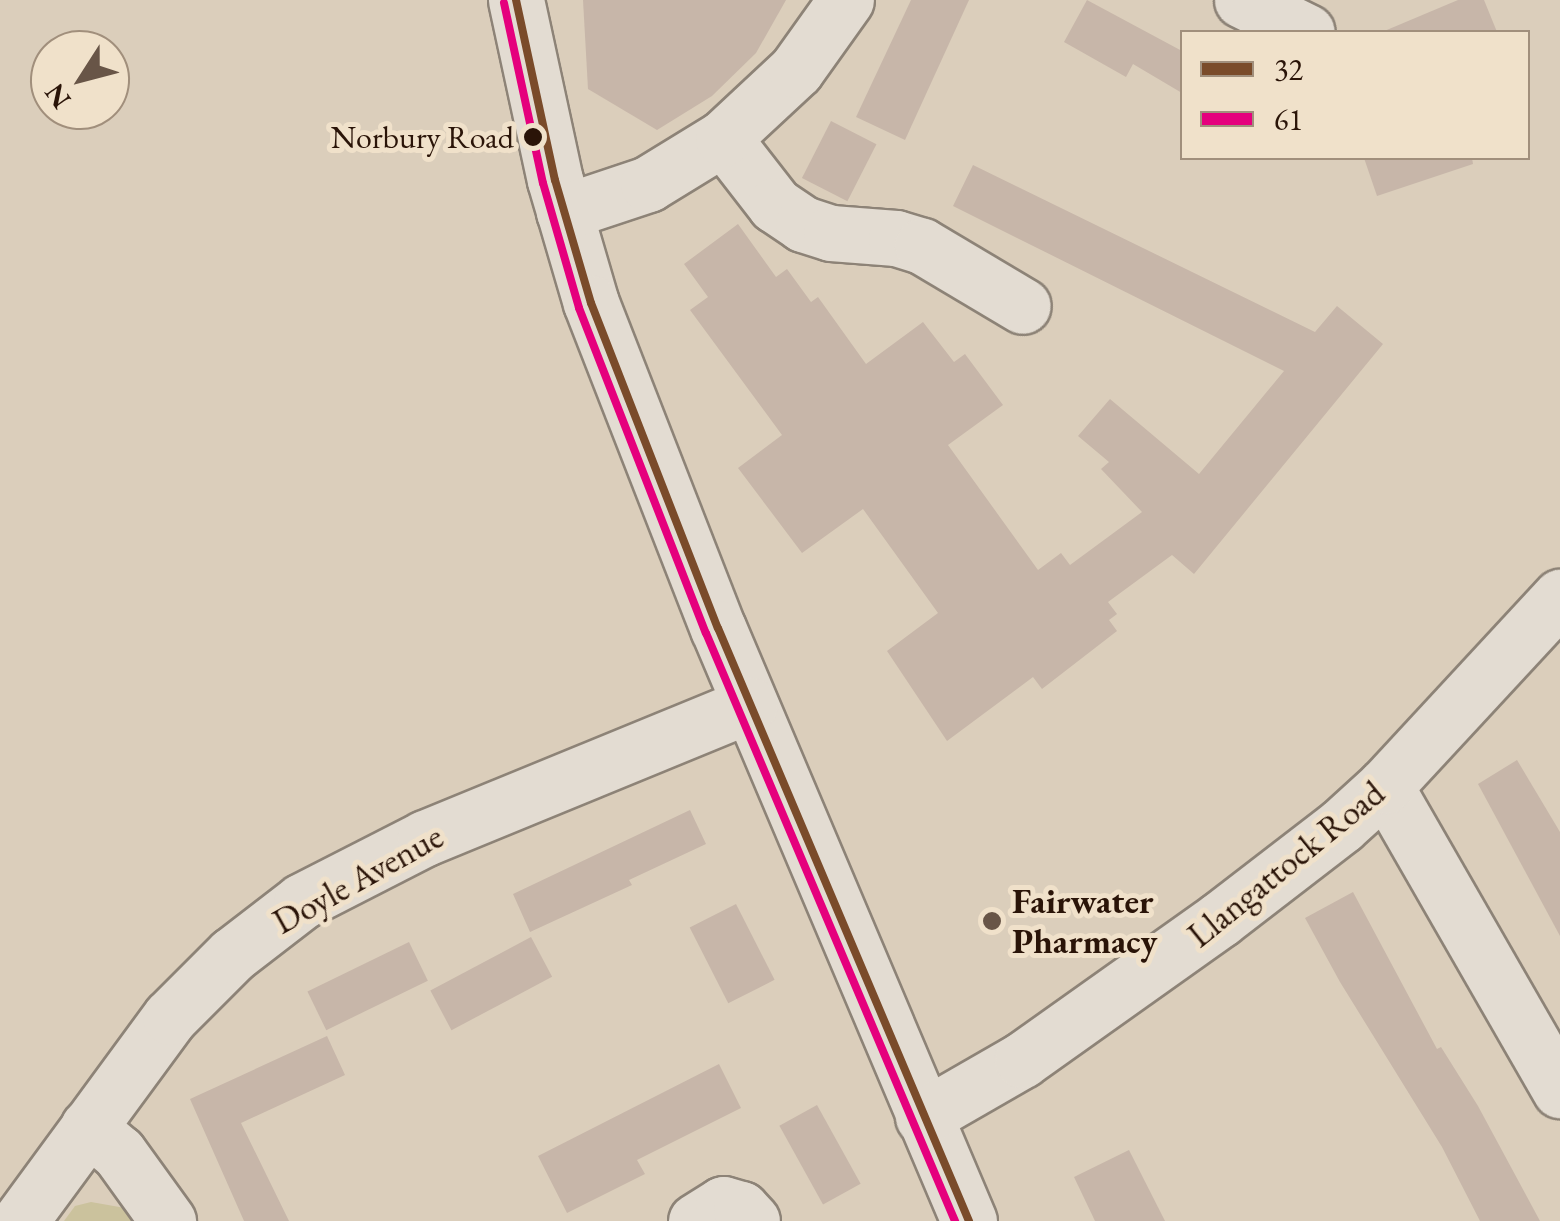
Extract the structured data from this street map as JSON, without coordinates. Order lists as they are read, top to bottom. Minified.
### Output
{"streets":{"street":["Llangattock Road","Doyle Avenue"]},"places":["Norbury Road","Fairwater Pharmacy"],"lines":["transit line 32","transit line 61"],"legend":["32","61"],"north":"bottom left"}
